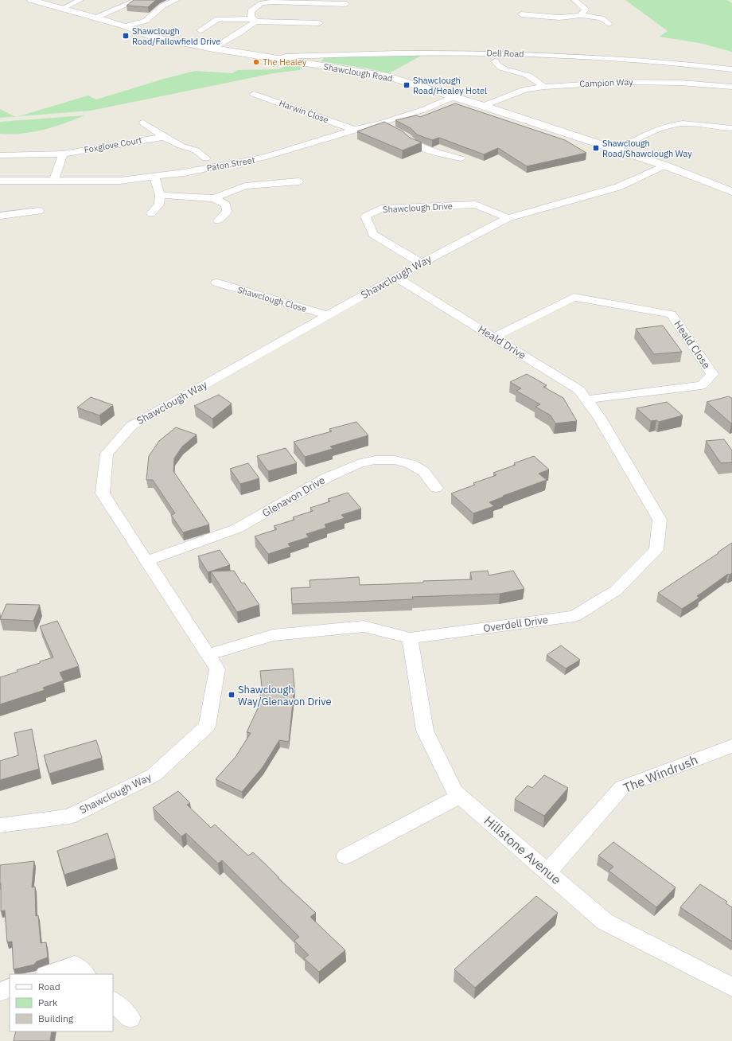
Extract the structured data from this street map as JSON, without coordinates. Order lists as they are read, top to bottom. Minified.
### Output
{"streets":{"main road":["Shawclough Road"],"street":["Dell Road","Campion Way","Harwin Close","Foxglove Court","Paton Street","Shawclough Drive","Shawclough Way","Shawclough Close","Heald Drive","Heald Close","Glenavon Drive","Overdell Drive","The Windrush","Hillstone Avenue"]},"crossings":[["Dell Road","Shawclough Road"],["Shawclough Road","Campion Way"],["Shawclough Road","Paton Street"],["Shawclough Road","Shawclough Way"],["Harwin Close","Paton Street"],["Shawclough Drive","Shawclough Way"],["Shawclough Way","Shawclough Close"],["Shawclough Way","Heald Drive"],["Shawclough Way","Glenavon Drive"],["Shawclough Way","Overdell Drive"],["Heald Drive","Heald Close"],["Heald Drive","Overdell Drive"],["Overdell Drive","Hillstone Avenue"],["The Windrush","Hillstone Avenue"]],"places":{"transit":["Shawclough Road/Fallowfield Drive","Shawclough Road/Healey Hotel","Shawclough Road/Shawclough Way","Shawclough Way/Glenavon Drive"],"other":["The Healey"]},"legend":["Road","Park","Building"]}
